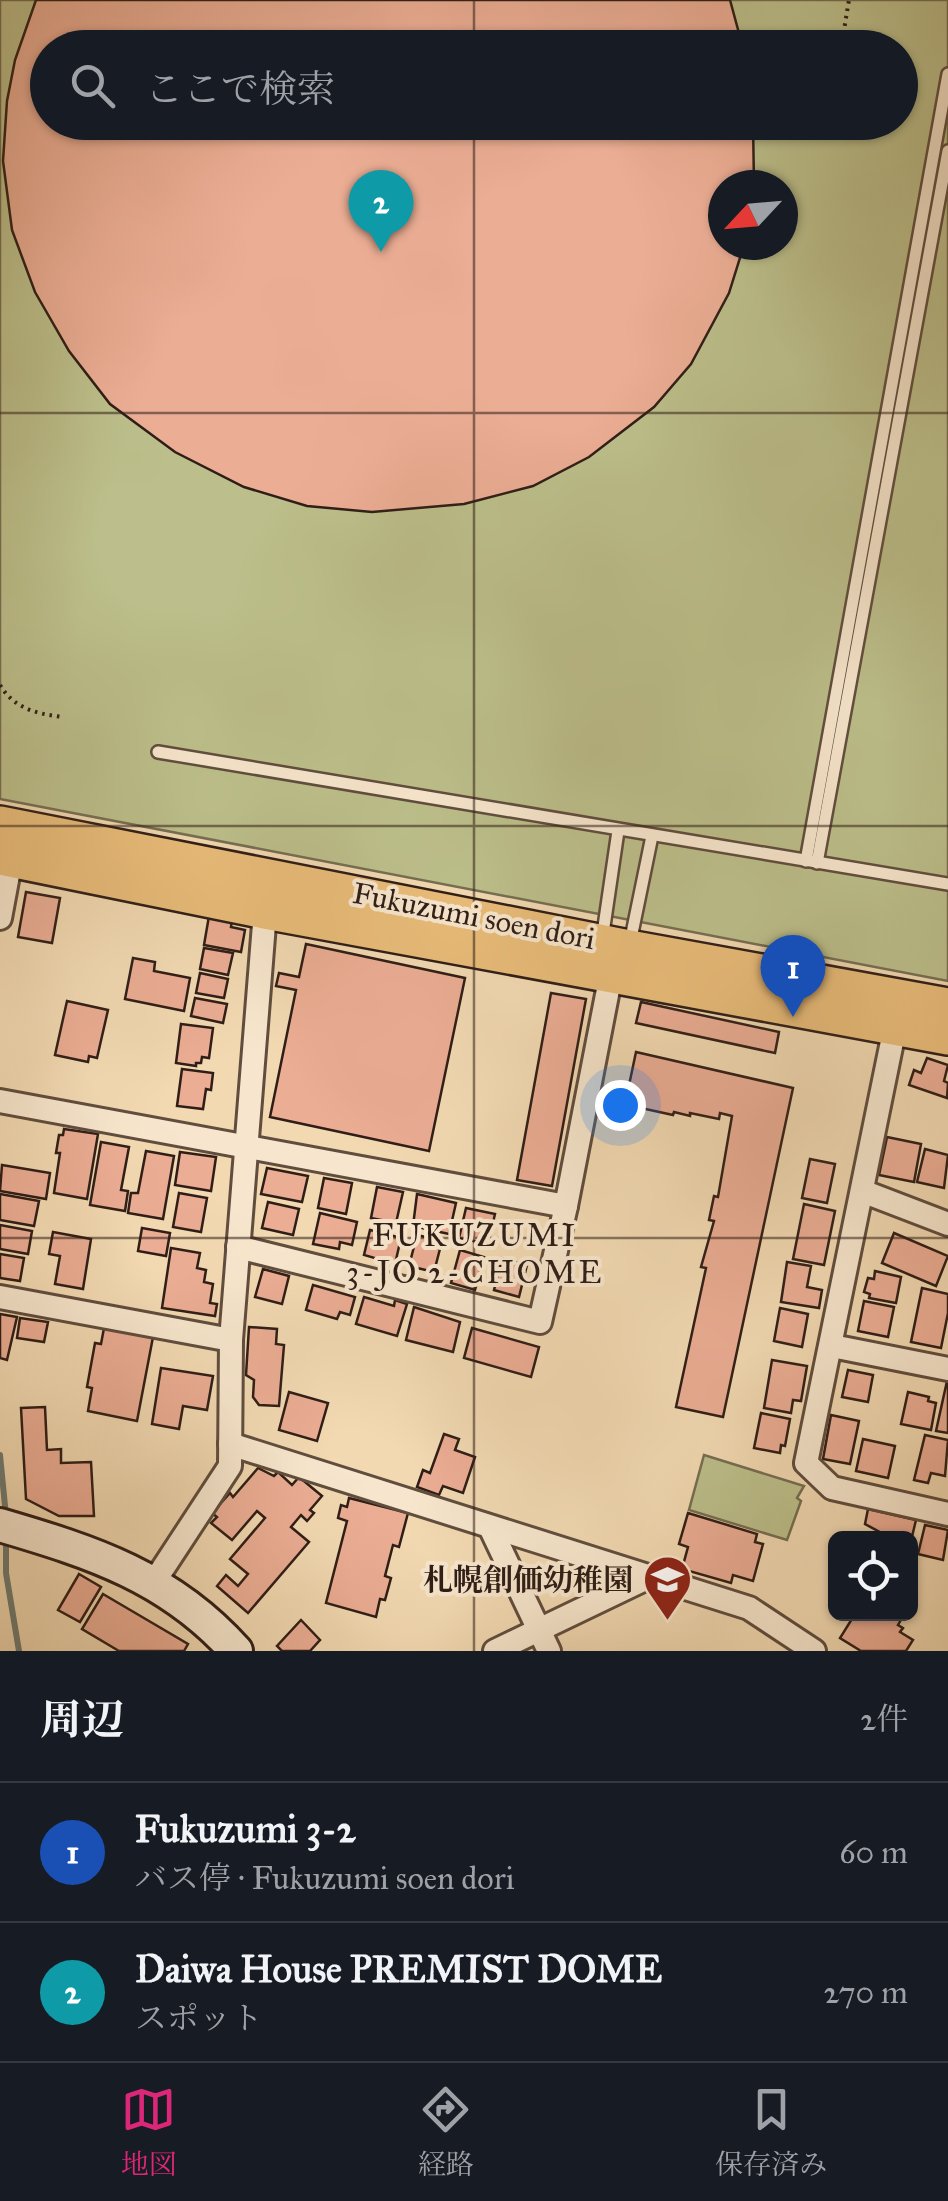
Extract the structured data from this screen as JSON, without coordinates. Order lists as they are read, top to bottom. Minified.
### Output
{"streets":{"main road":["Fukuzumi soen dori"]},"districts":["FUKUZUMI 3-JO 2-CHOME"],"places":{"school or university":["札幌創価幼稚園"]},"north":"bottom left","page":{"search":"ここで検索","pins":["2","1"],"heading":["周辺","2件"],"list":[{"mark":"1","name":"Fukuzumi 3-2","note":"バス停 · Fukuzumi soen dori","value":"60 m"},{"mark":"2","name":"Daiwa House PREMIST DOME","note":"スポット","value":"270 m"}],"nav":["地図","経路","保存済み"]}}
